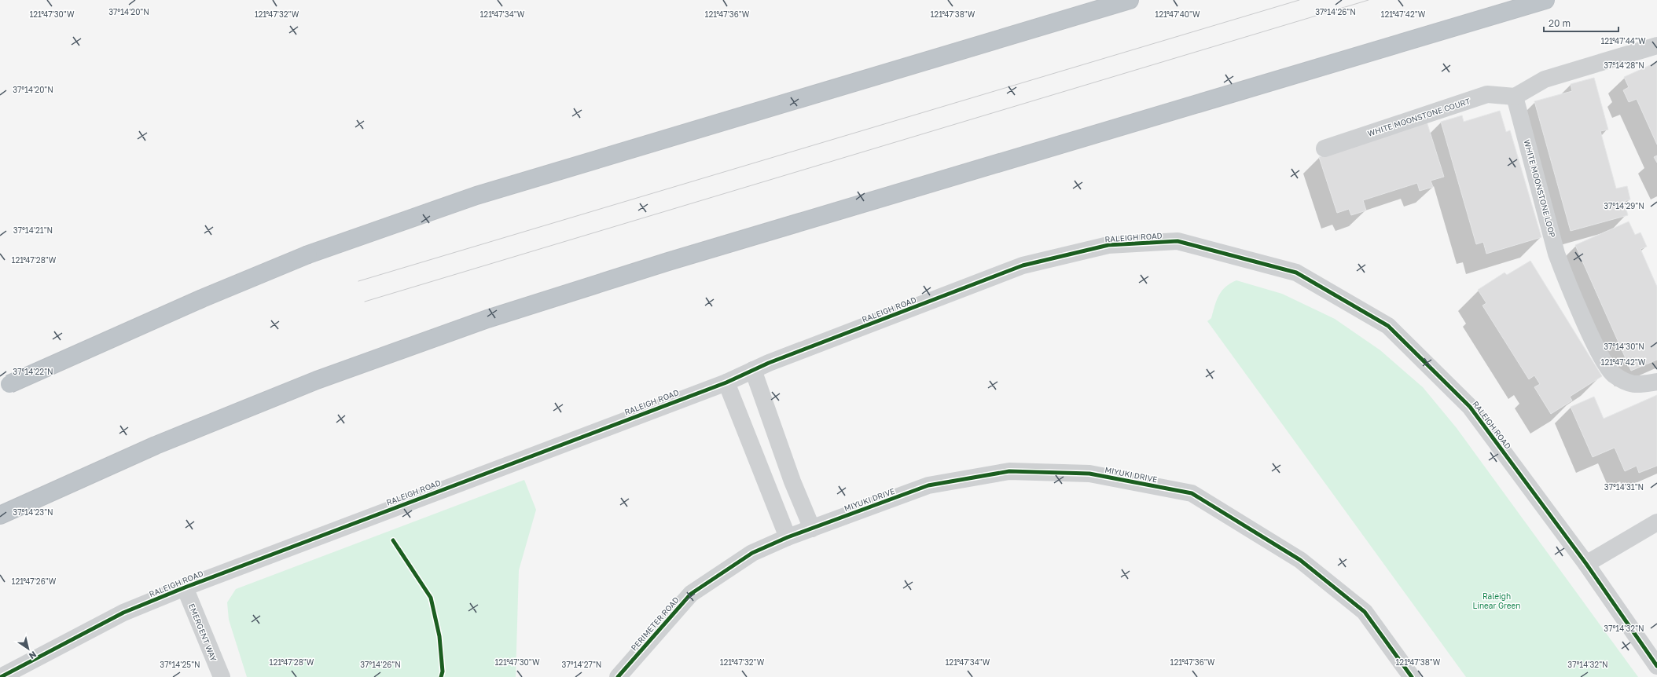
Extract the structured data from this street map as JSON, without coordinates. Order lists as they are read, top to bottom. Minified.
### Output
{"streets":{"street":["WHITE MOONSTONE COURT","WHITE MOONSTONE LOOP","RALEIGH ROAD","MIYUKI DRIVE","PERIMETER ROAD","EMERGENT WAY"]},"crossings":[["WHITE MOONSTONE COURT","WHITE MOONSTONE LOOP"],["RALEIGH ROAD","EMERGENT WAY"],["MIYUKI DRIVE","PERIMETER ROAD"]],"parks":["Raleigh Linear Green"],"scale_bar":"20 m","north":"bottom right","coordinates":["37°14'20\"N","37°14'26\"N","121°47'30\"W","121°47'32\"W","121°47'34\"W","121°47'36\"W","121°47'38\"W","121°47'40\"W","121°47'42\"W","121°47'44\"W","37°14'28\"N","37°14'29\"N","37°14'21\"N","121°47'28\"W","37°14'30\"N","37°14'22\"N","37°14'31\"N","37°14'23\"N","121°47'26\"W","37°14'32\"N","37°14'25\"N","37°14'27\"N"]}
